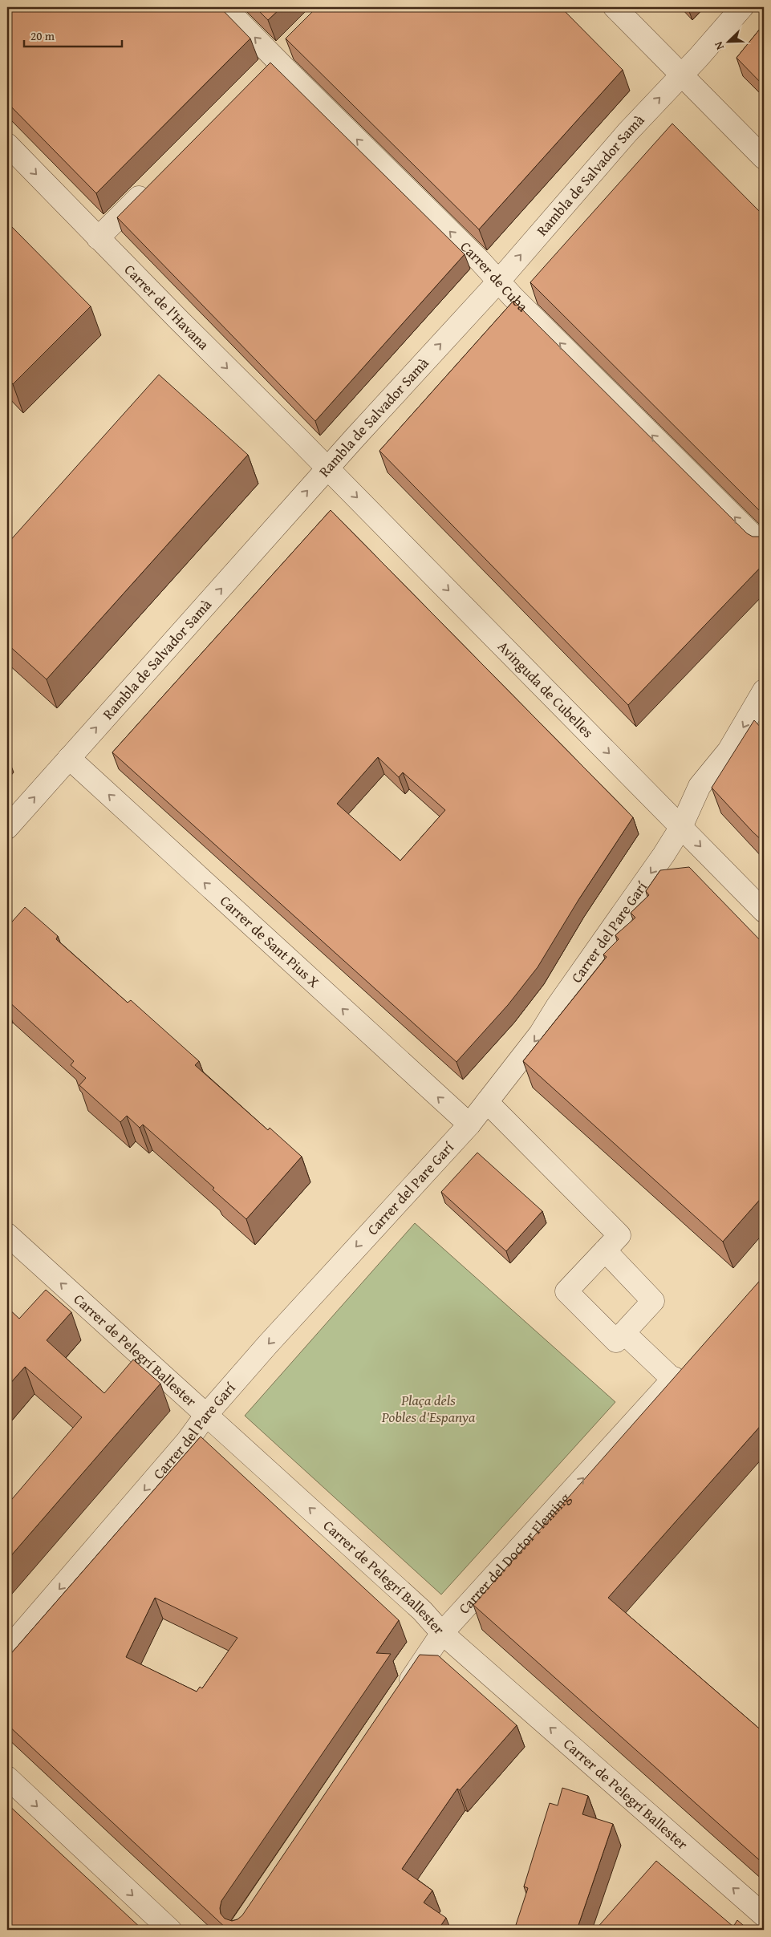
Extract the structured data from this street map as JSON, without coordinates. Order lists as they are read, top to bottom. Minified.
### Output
{"streets":{"street":["Rambla de Salvador Samà","Carrer de Cuba","Carrer de l'Havana","Avinguda de Cubelles","Carrer del Pare Garí","Carrer de Sant Pius X","Carrer de Pelegrí Ballester","Carrer del Doctor Fleming"]},"crossings":[["Rambla de Salvador Samà","Carrer de Cuba"],["Rambla de Salvador Samà","Carrer de l'Havana"],["Rambla de Salvador Samà","Avinguda de Cubelles"],["Rambla de Salvador Samà","Carrer de Sant Pius X"],["Carrer de l'Havana","Avinguda de Cubelles"],["Avinguda de Cubelles","Carrer del Pare Garí"],["Carrer del Pare Garí","Carrer de Sant Pius X"],["Carrer del Pare Garí","Carrer de Pelegrí Ballester"],["Carrer de Pelegrí Ballester","Carrer del Doctor Fleming"]],"one_way":["Rambla de Salvador Samà","Carrer de Cuba","Carrer de l'Havana","Avinguda de Cubelles","Carrer del Pare Garí","Carrer de Sant Pius X","Carrer de Pelegrí Ballester","Carrer del Doctor Fleming"],"parks":["Plaça dels Pobles d'Espanya"],"scale_bar":"20 m","north":"bottom left"}
